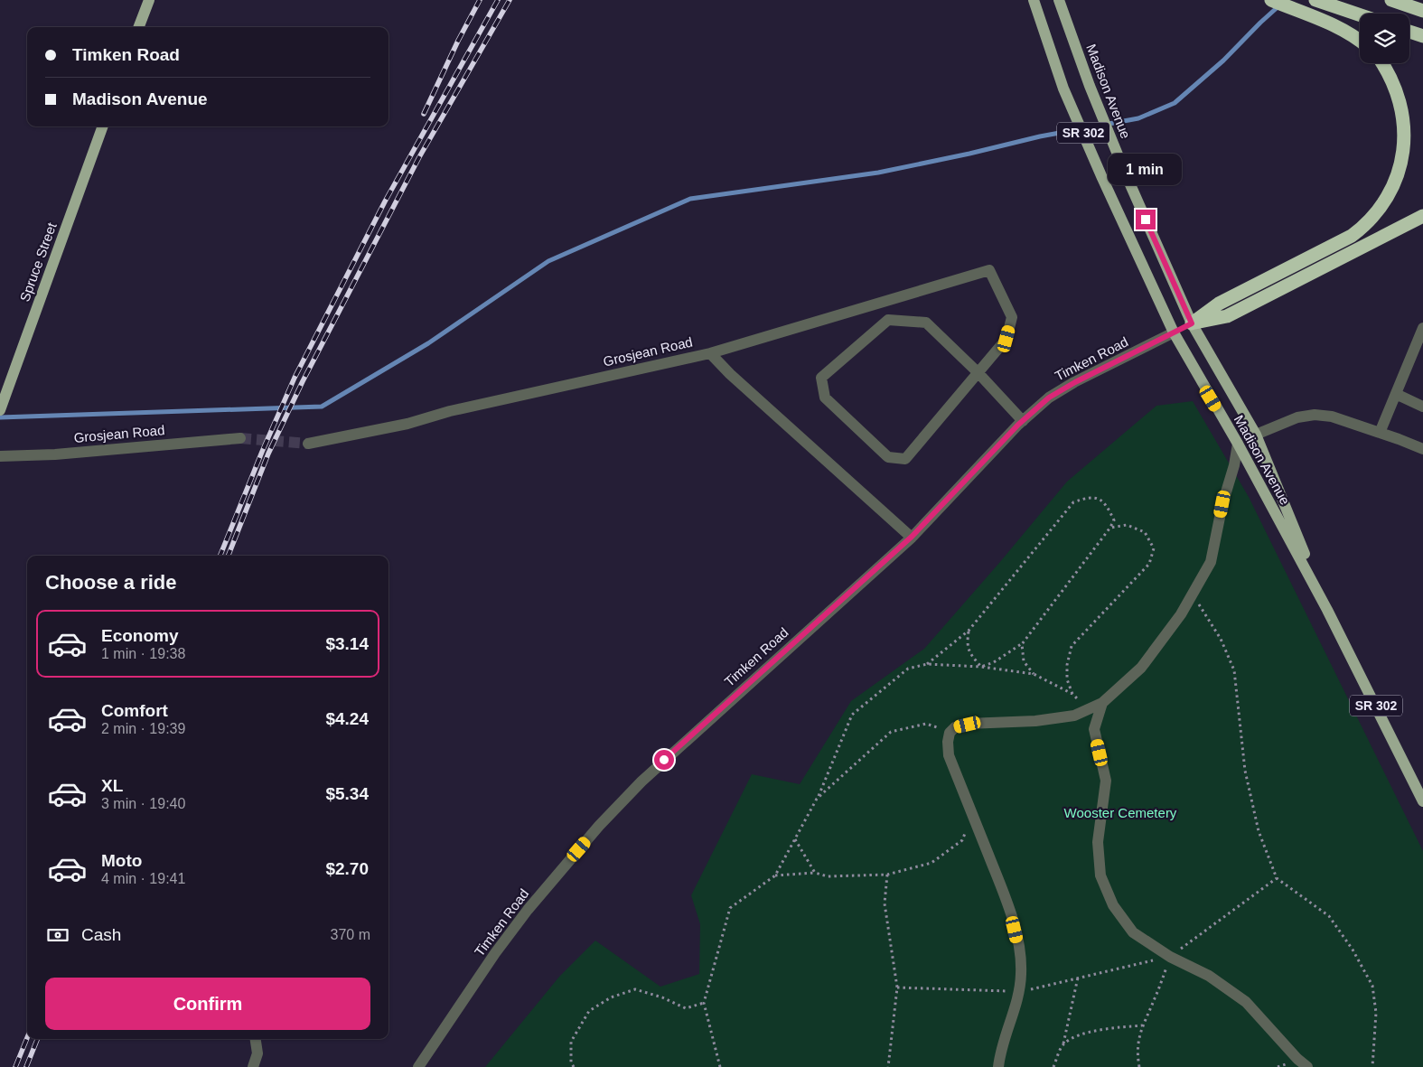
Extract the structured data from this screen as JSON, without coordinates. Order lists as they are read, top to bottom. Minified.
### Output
{"streets":{"main road":["Madison Avenue","SR 302","Spruce Street"],"street":["Grosjean Road","Timken Road"]},"crossings":[["Madison Avenue","Timken Road"]],"parks":["Wooster Cemetery"],"page":{"banner":["Timken Road","Madison Avenue"],"bubble":"1 min","heading":"Choose a ride","list":[{"name":"Economy","note":"1 min · 19:38","value":"$3.14"},{"name":"Comfort","note":"2 min · 19:39","value":"$4.24"},{"name":"XL","note":"3 min · 19:40","value":"$5.34"},{"name":"Moto","note":"4 min · 19:41","value":"$2.70"}],"pay":["Cash","370 m"],"buttons":"Confirm"}}
